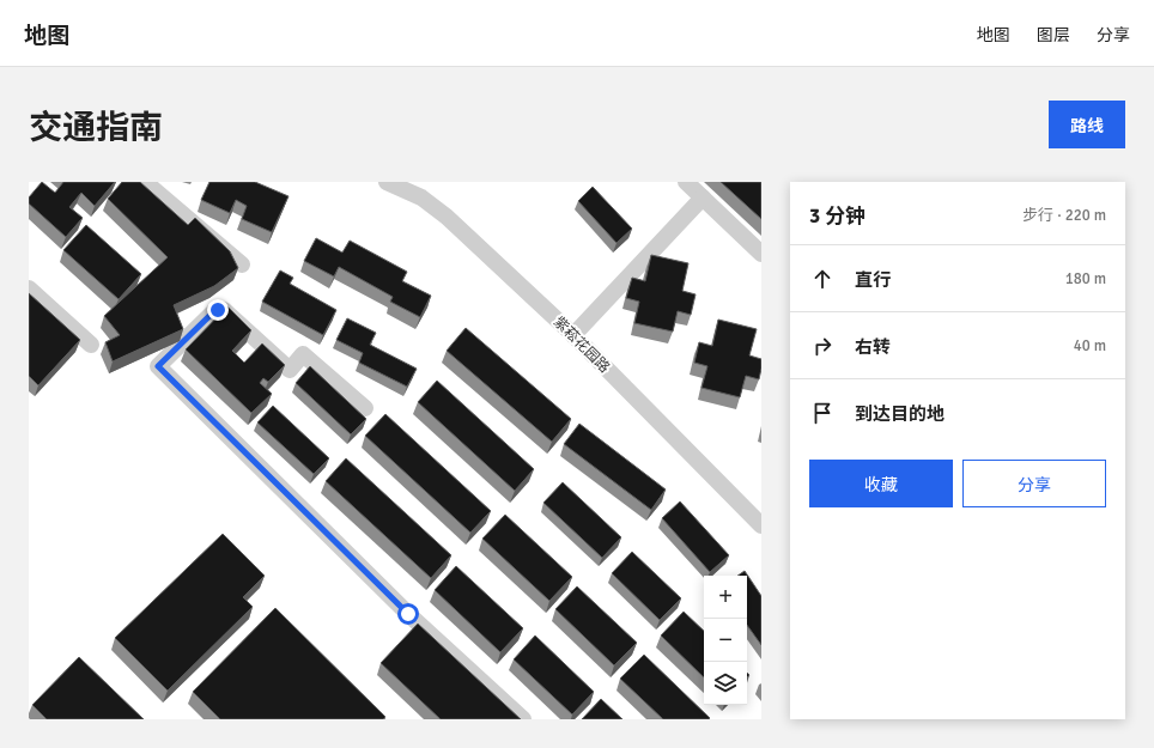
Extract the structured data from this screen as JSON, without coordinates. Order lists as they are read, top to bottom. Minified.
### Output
{"streets":{"street":["紫菘花园路"]},"page":{"header":"地图","nav":["地图","图层","分享"],"title":"交通指南","buttons":["路线",["收藏","分享"]],"heading":["3 分钟","步行 · 220 m"],"list":[["直行","180 m"],["右转","40 m"],"到达目的地"],"map_buttons":["+","−"]}}
